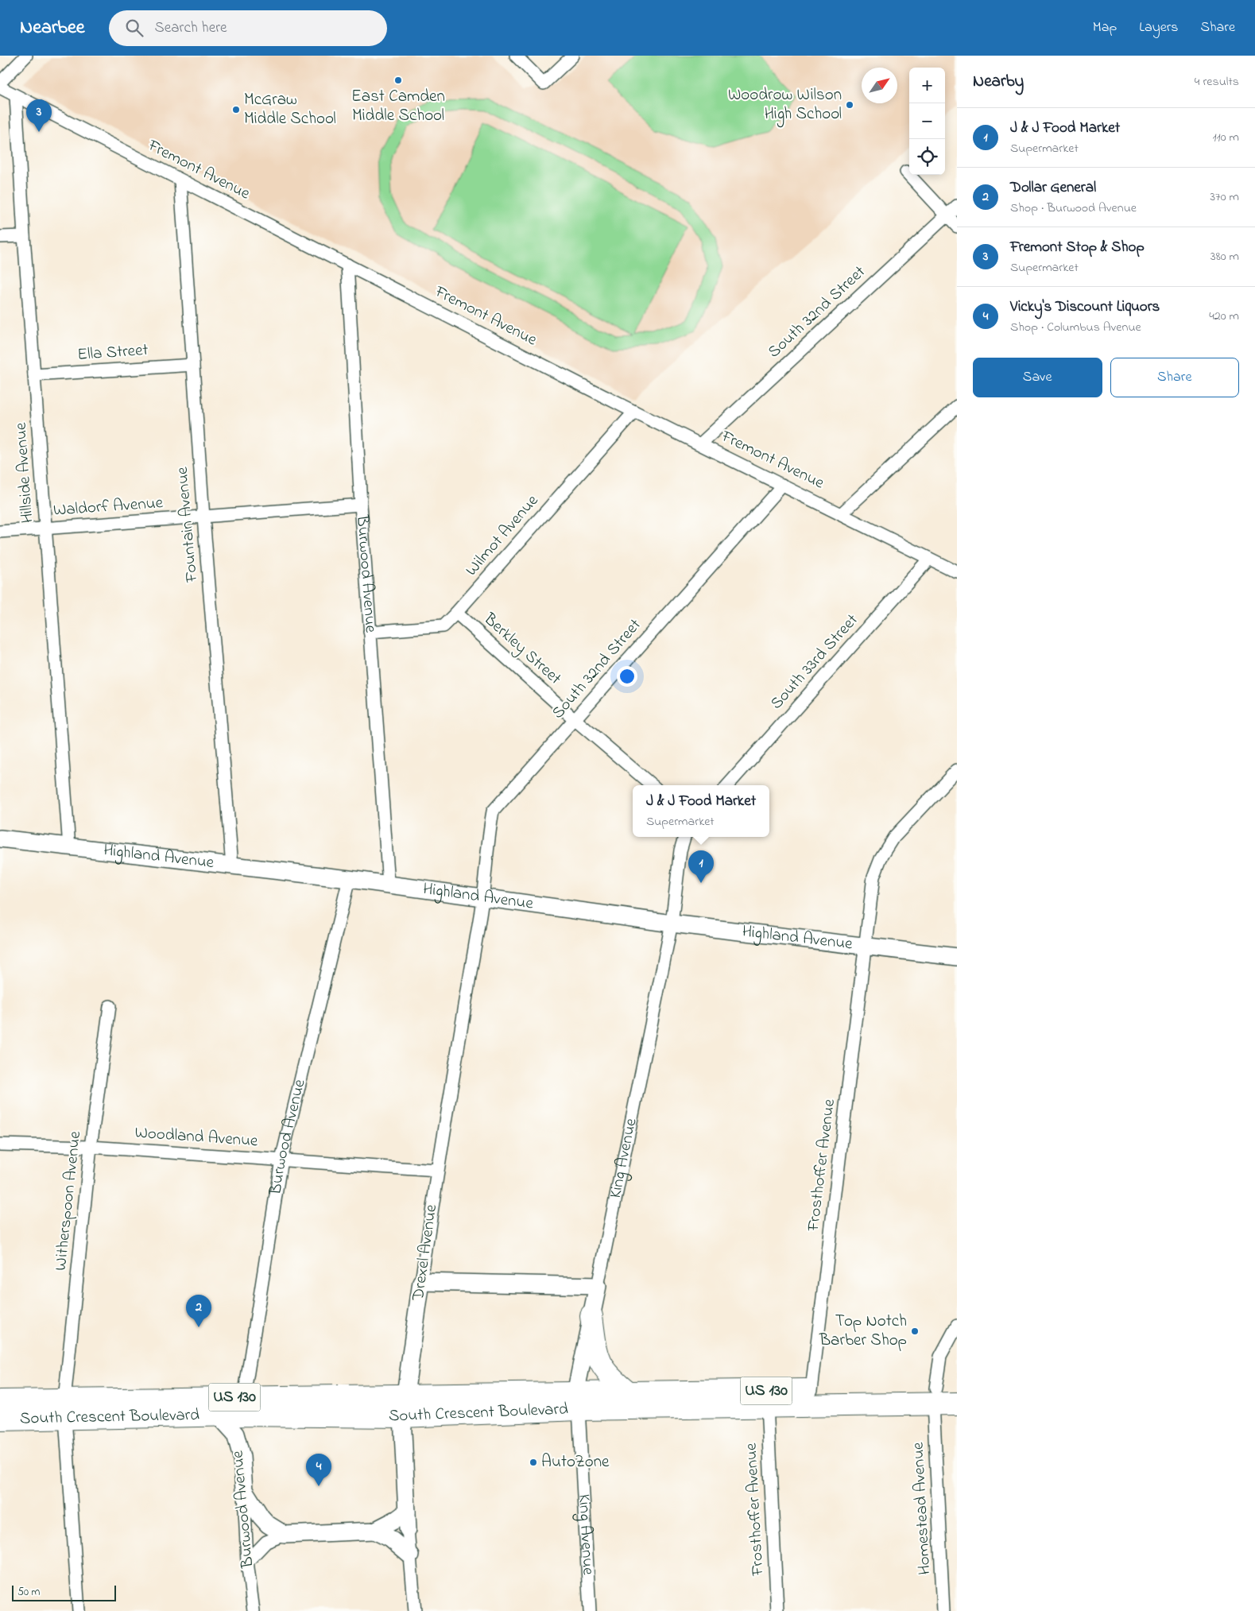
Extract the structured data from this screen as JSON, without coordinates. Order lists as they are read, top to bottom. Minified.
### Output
{"streets":{"highway":["US 130","South Crescent Boulevard"],"street":["Fremont Avenue","South 32nd Street","Ella Street","Hillside Avenue","Waldorf Avenue","Fountain Avenue","Wilmot Avenue","Burwood Avenue","Berkley Street","South 33rd Street","Highland Avenue","Woodland Avenue","King Avenue","Frosthoffer Avenue","Witherspoon Avenue","Drexel Avenue","Homestead Avenue"]},"crossings":[["Fremont Avenue","South 32nd Street"],["Fremont Avenue","Hillside Avenue"],["Fremont Avenue","Fountain Avenue"],["Fremont Avenue","Wilmot Avenue"],["Fremont Avenue","Burwood Avenue"],["Fremont Avenue","South 33rd Street"],["South 32nd Street","Berkley Street"],["South 32nd Street","Highland Avenue"],["South 32nd Street","Drexel Avenue"],["Ella Street","Hillside Avenue"],["Ella Street","Fountain Avenue"],["Hillside Avenue","Waldorf Avenue"],["Hillside Avenue","Highland Avenue"],["Waldorf Avenue","Fountain Avenue"],["Waldorf Avenue","Burwood Avenue"],["Fountain Avenue","Highland Avenue"],["Wilmot Avenue","Burwood Avenue"],["Wilmot Avenue","Berkley Street"],["Burwood Avenue","Highland Avenue"],["Burwood Avenue","Woodland Avenue"],["Burwood Avenue","South Crescent Boulevard"],["Highland Avenue","King Avenue"],["Highland Avenue","Frosthoffer Avenue"],["Highland Avenue","Drexel Avenue"],["Woodland Avenue","Witherspoon Avenue"],["Woodland Avenue","Drexel Avenue"],["King Avenue","South Crescent Boulevard"],["Frosthoffer Avenue","South Crescent Boulevard"],["Witherspoon Avenue","South Crescent Boulevard"],["Drexel Avenue","South Crescent Boulevard"],["South Crescent Boulevard","Homestead Avenue"]],"places":["East Camden Middle School","Woodrow Wilson High School","McGraw Middle School","Top Notch Barber Shop","AutoZone"],"scale_bar":"50 m","north":"top right","page":{"header":"Nearbee","search":"Search here","nav":["Map","Layers","Share"],"heading":["Nearby","4 results"],"map_buttons":["+","−"],"pins":["3","1","2","4"],"list":[{"mark":"1","name":"J & J Food Market","note":"Supermarket","value":"110 m"},{"mark":"2","name":"Dollar General","note":"Shop · Burwood Avenue","value":"370 m"},{"mark":"3","name":"Fremont Stop & Shop","note":"Supermarket","value":"380 m"},{"mark":"4","name":"Vicky's Discount Liquors","note":"Shop · Columbus Avenue","value":"420 m"}],"buttons":["Save","Share"],"popup":["J & J Food Market","Supermarket"],"scale":"50 m"}}
